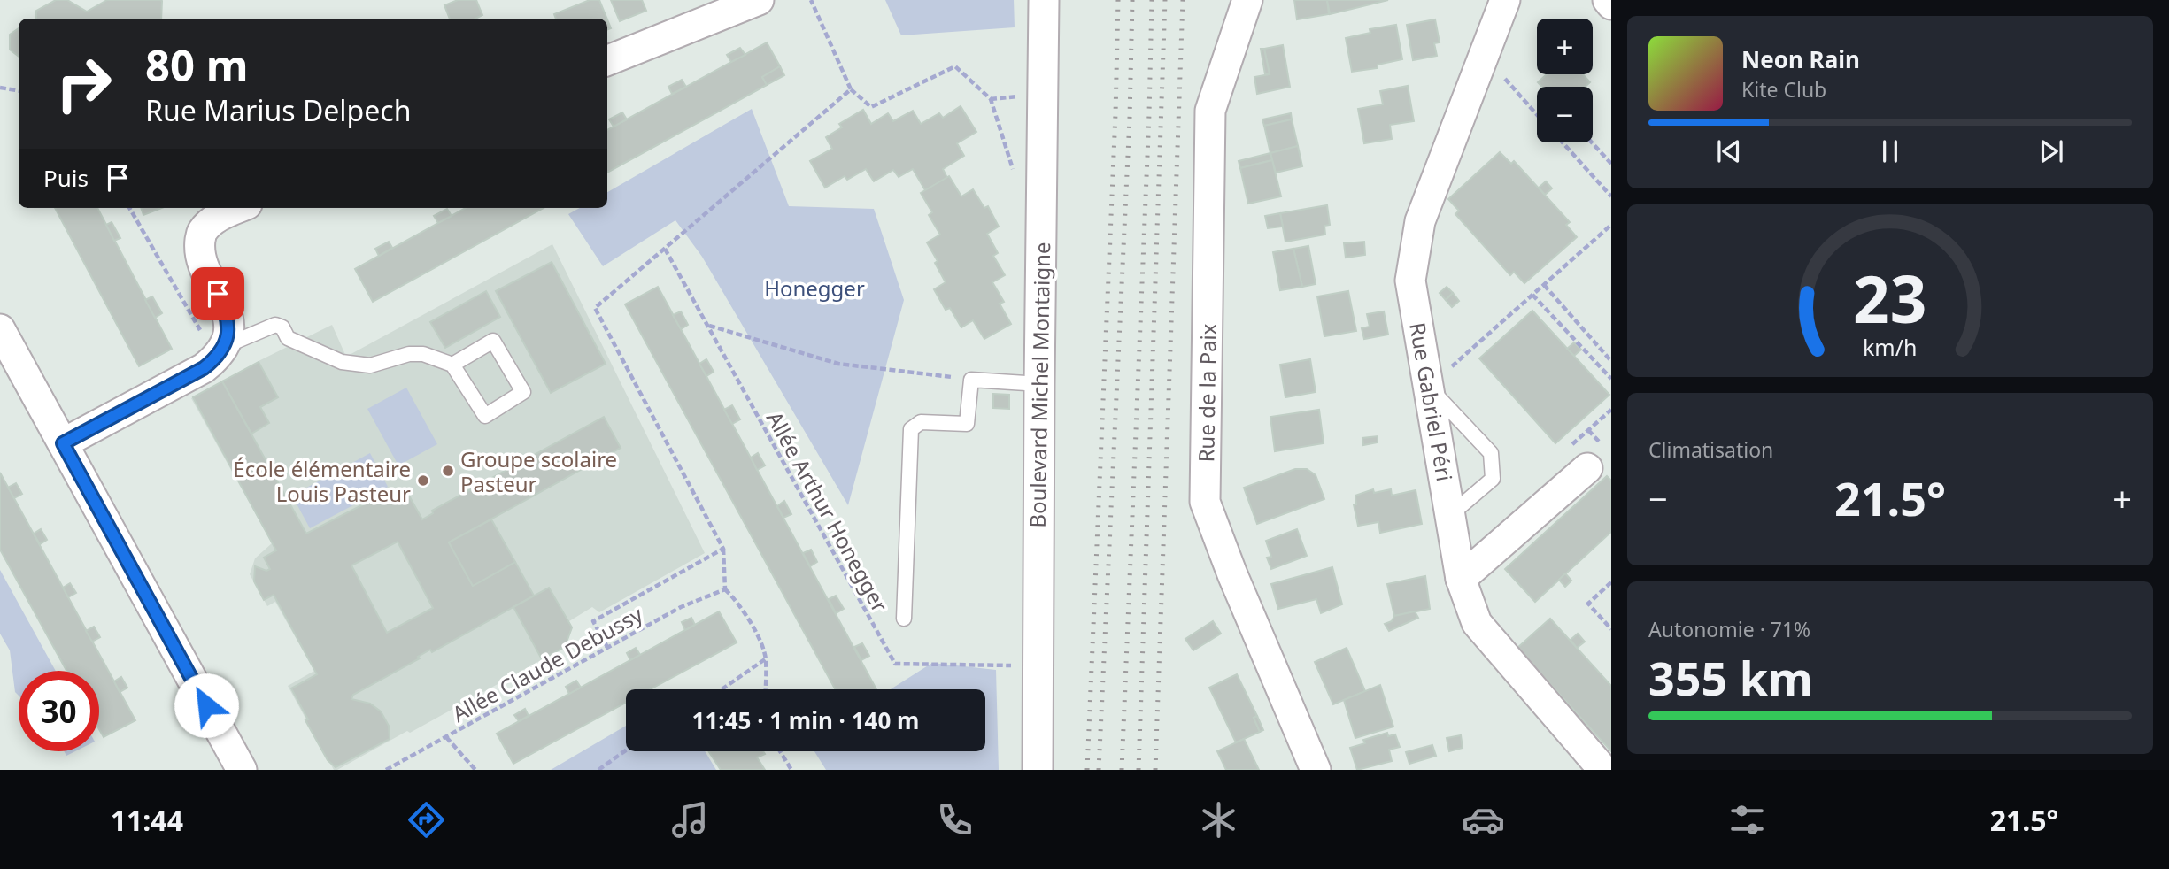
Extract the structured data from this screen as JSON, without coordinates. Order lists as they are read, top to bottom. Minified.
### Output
{"streets":{"street":["Boulevard Michel Montaigne","Rue de la Paix","Rue Gabriel Péri"],"path":["Allée Arthur Honegger","Allée Claude Debussy"]},"crossings":[["Boulevard Michel Montaigne","Allée Arthur Honegger"]],"parks":["Honegger"],"places":["Groupe scolaire Pasteur","École élémentaire Louis Pasteur"],"page":{"map_buttons":["+","−"],"turn":["80 m","Rue Marius Delpech"],"song":["Neon Rain","Kite Club"],"then":"Puis","tile":["Climatisation",["Autonomie · 71%","355 km"]],"heat":["−","21.5°","+"],"limit":"30","trip":"11:45 · 1 min · 140 m","tabs":["11:44","21.5°"],"gauge":["23","km/h"]}}
